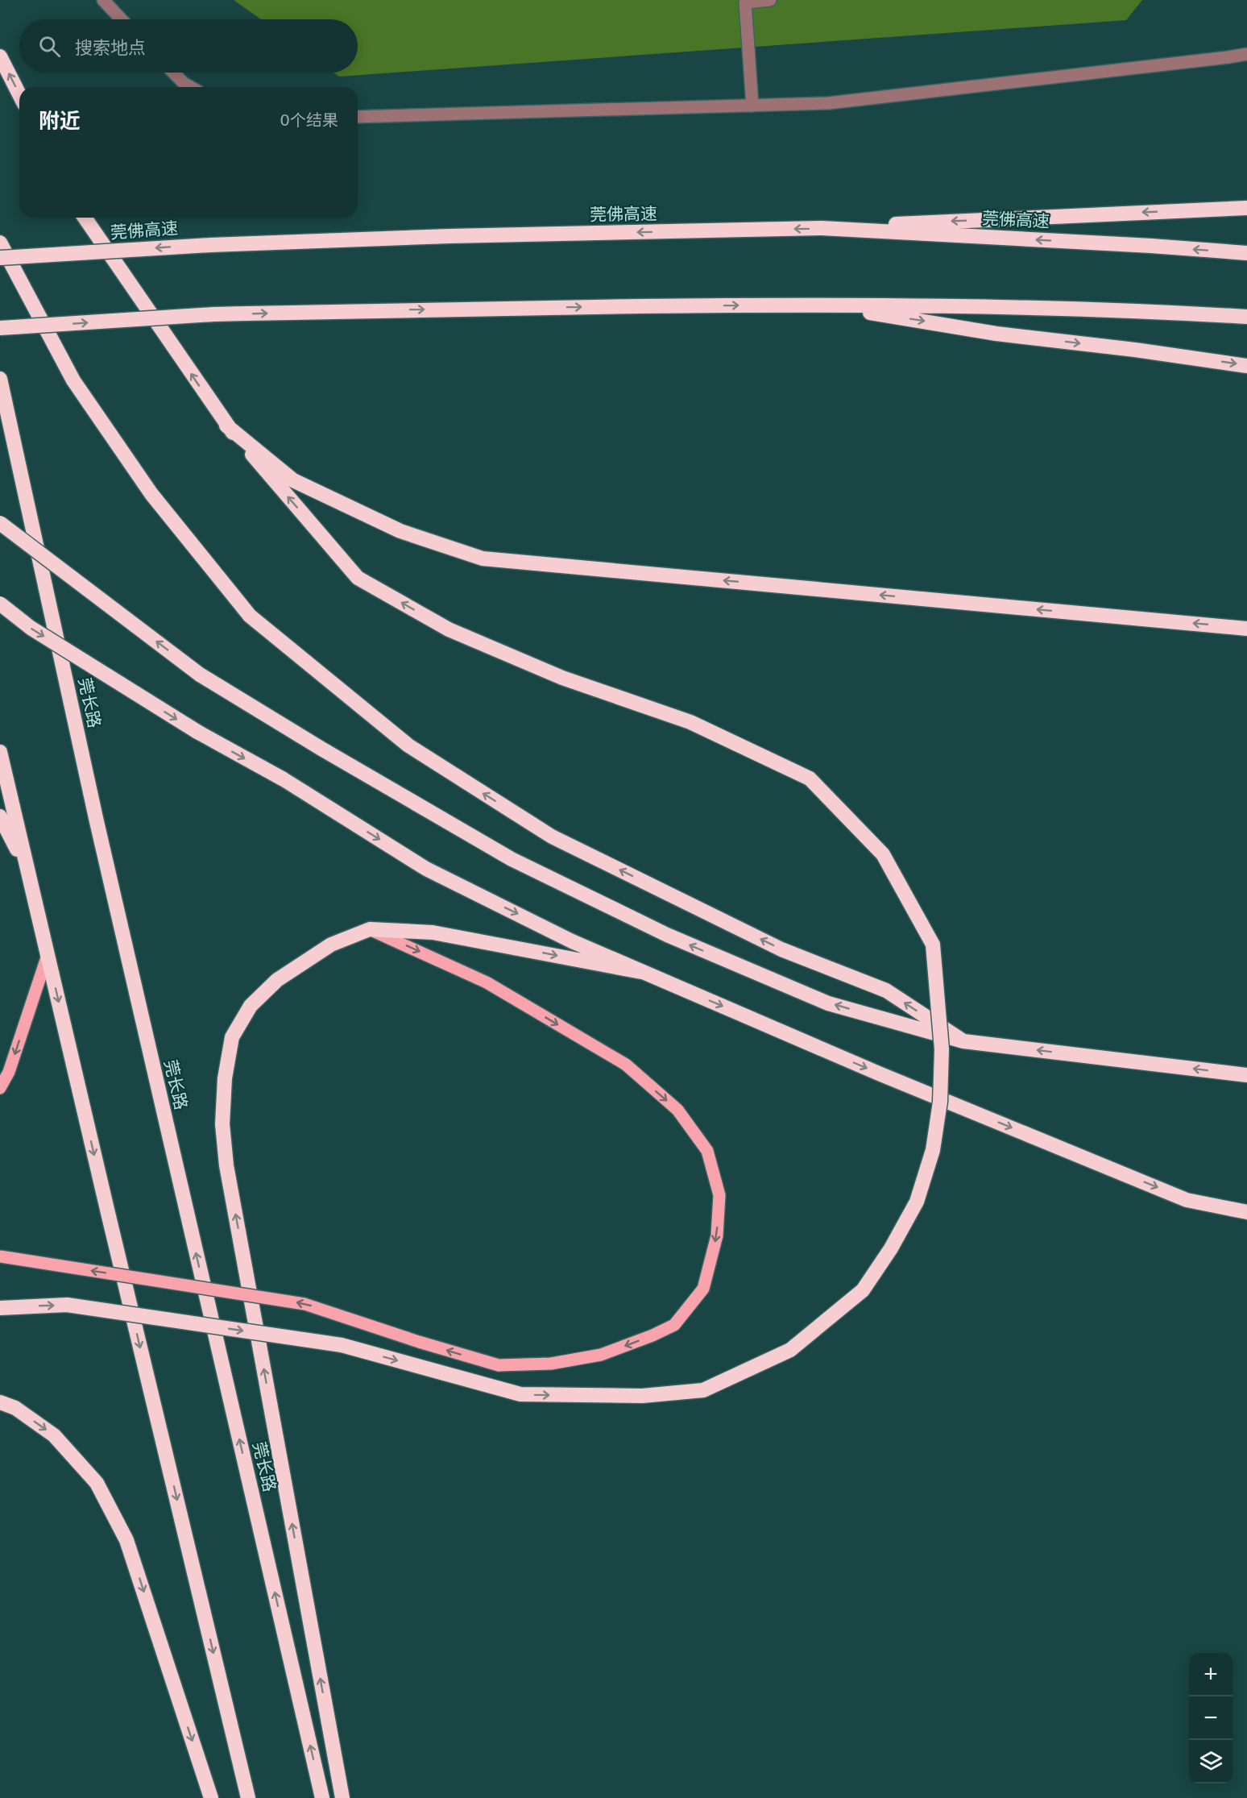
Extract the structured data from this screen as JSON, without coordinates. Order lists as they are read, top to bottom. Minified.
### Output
{"streets":{"highway":["莞佛高速","莞长路"]},"page":{"search":"搜索地点","heading":["附近","0个结果"],"map_buttons":["+","−"]}}
